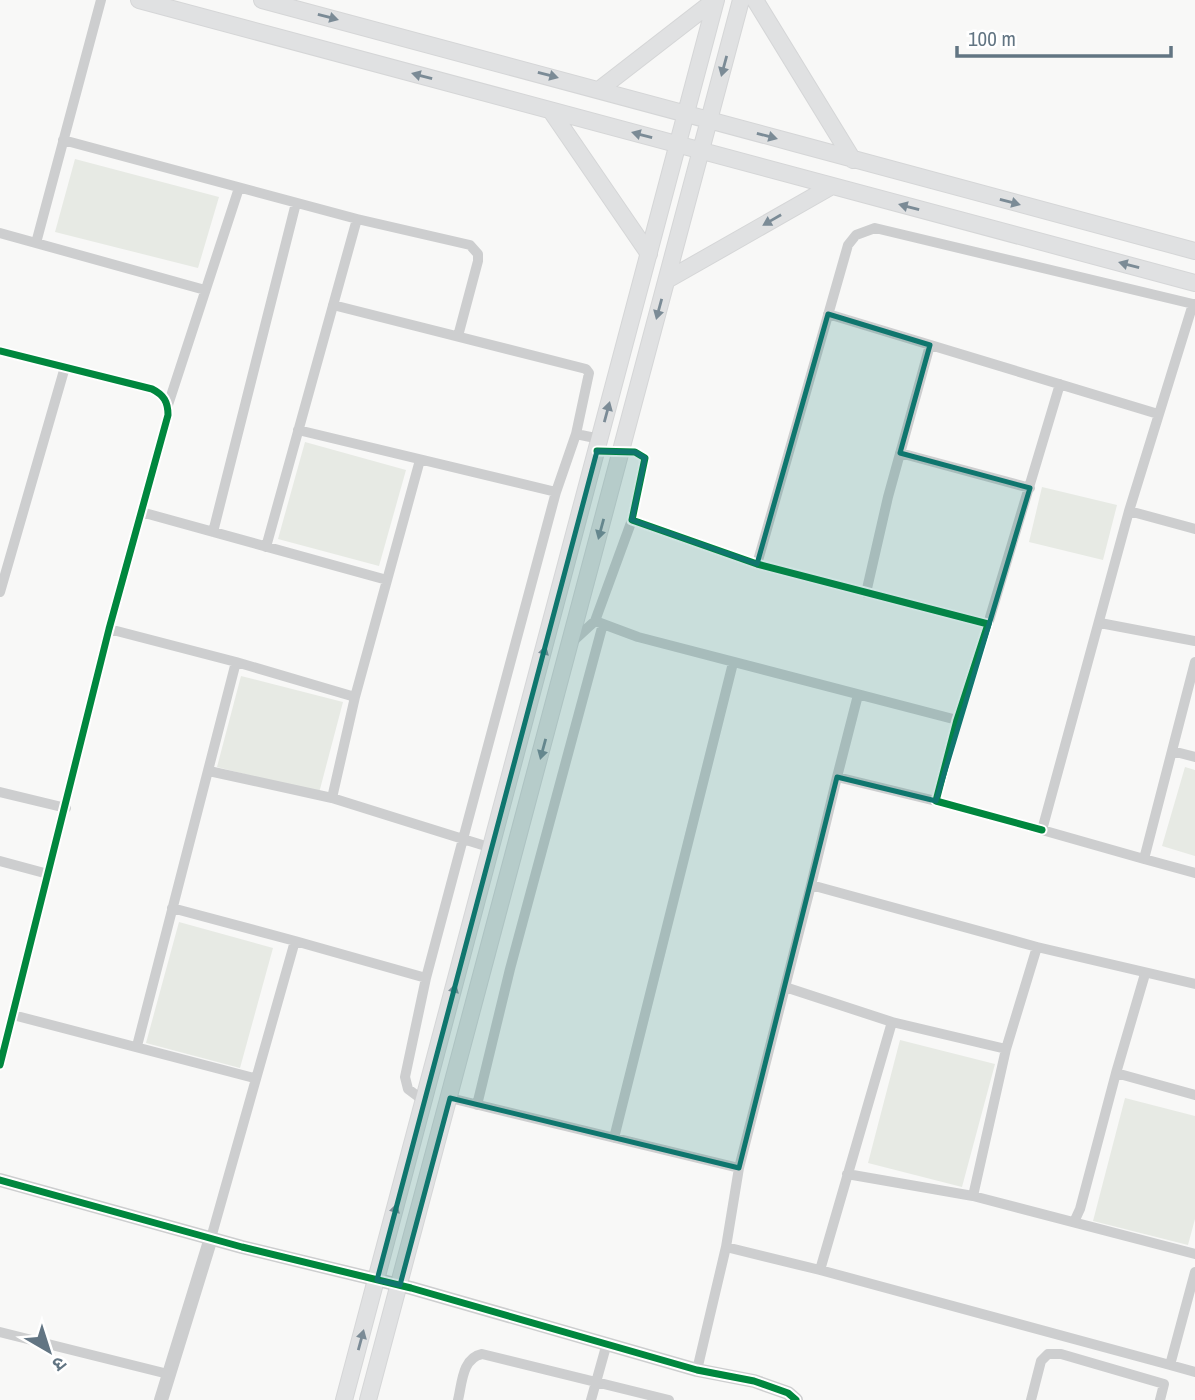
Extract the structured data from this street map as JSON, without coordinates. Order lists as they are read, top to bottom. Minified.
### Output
{"scale_bar":"100 m","north":"bottom right"}
